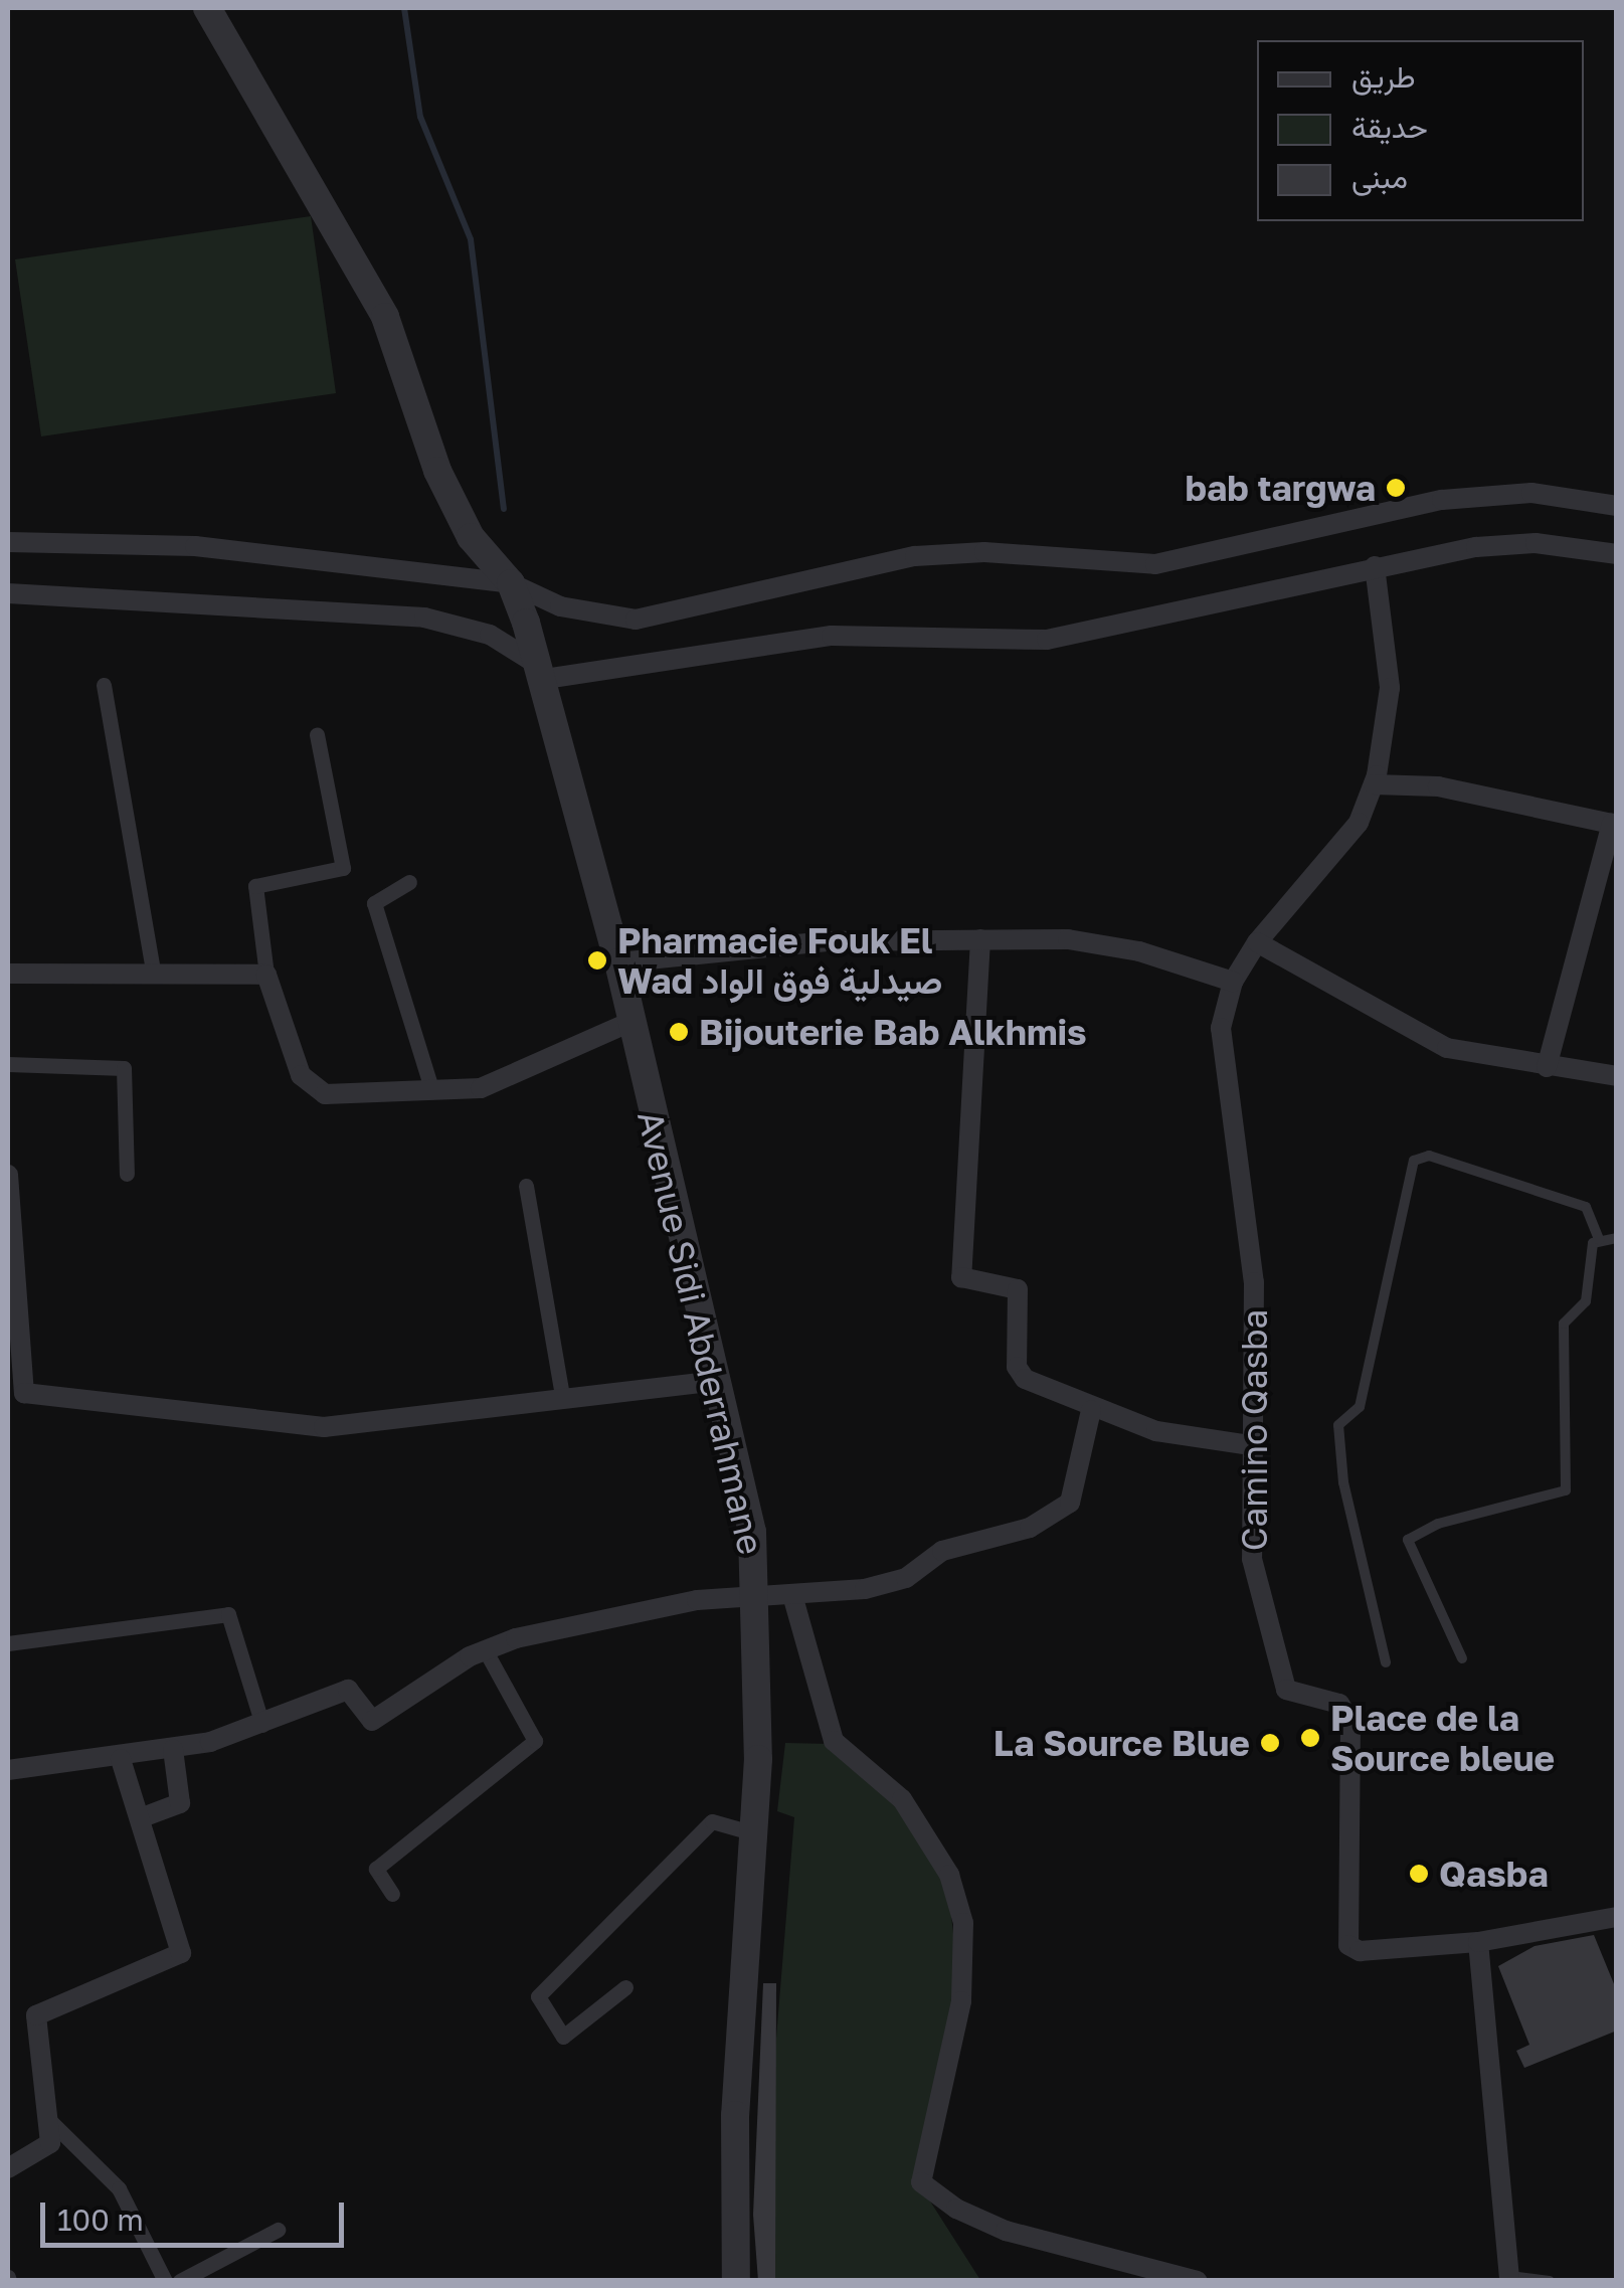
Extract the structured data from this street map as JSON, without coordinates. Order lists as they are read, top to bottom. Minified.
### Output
{"streets":{"street":["Avenue Sidi Abderrahmane","Camino Qasba"]},"places":["bab targwa","Pharmacie Fouk El Wad صيدلية فوق الواد","Bijouterie Bab Alkhmis","Place de la Source bleue","La Source Blue","Qasba"],"legend":["طريق","حديقة","مبنى"],"scale_bar":"100 m"}
